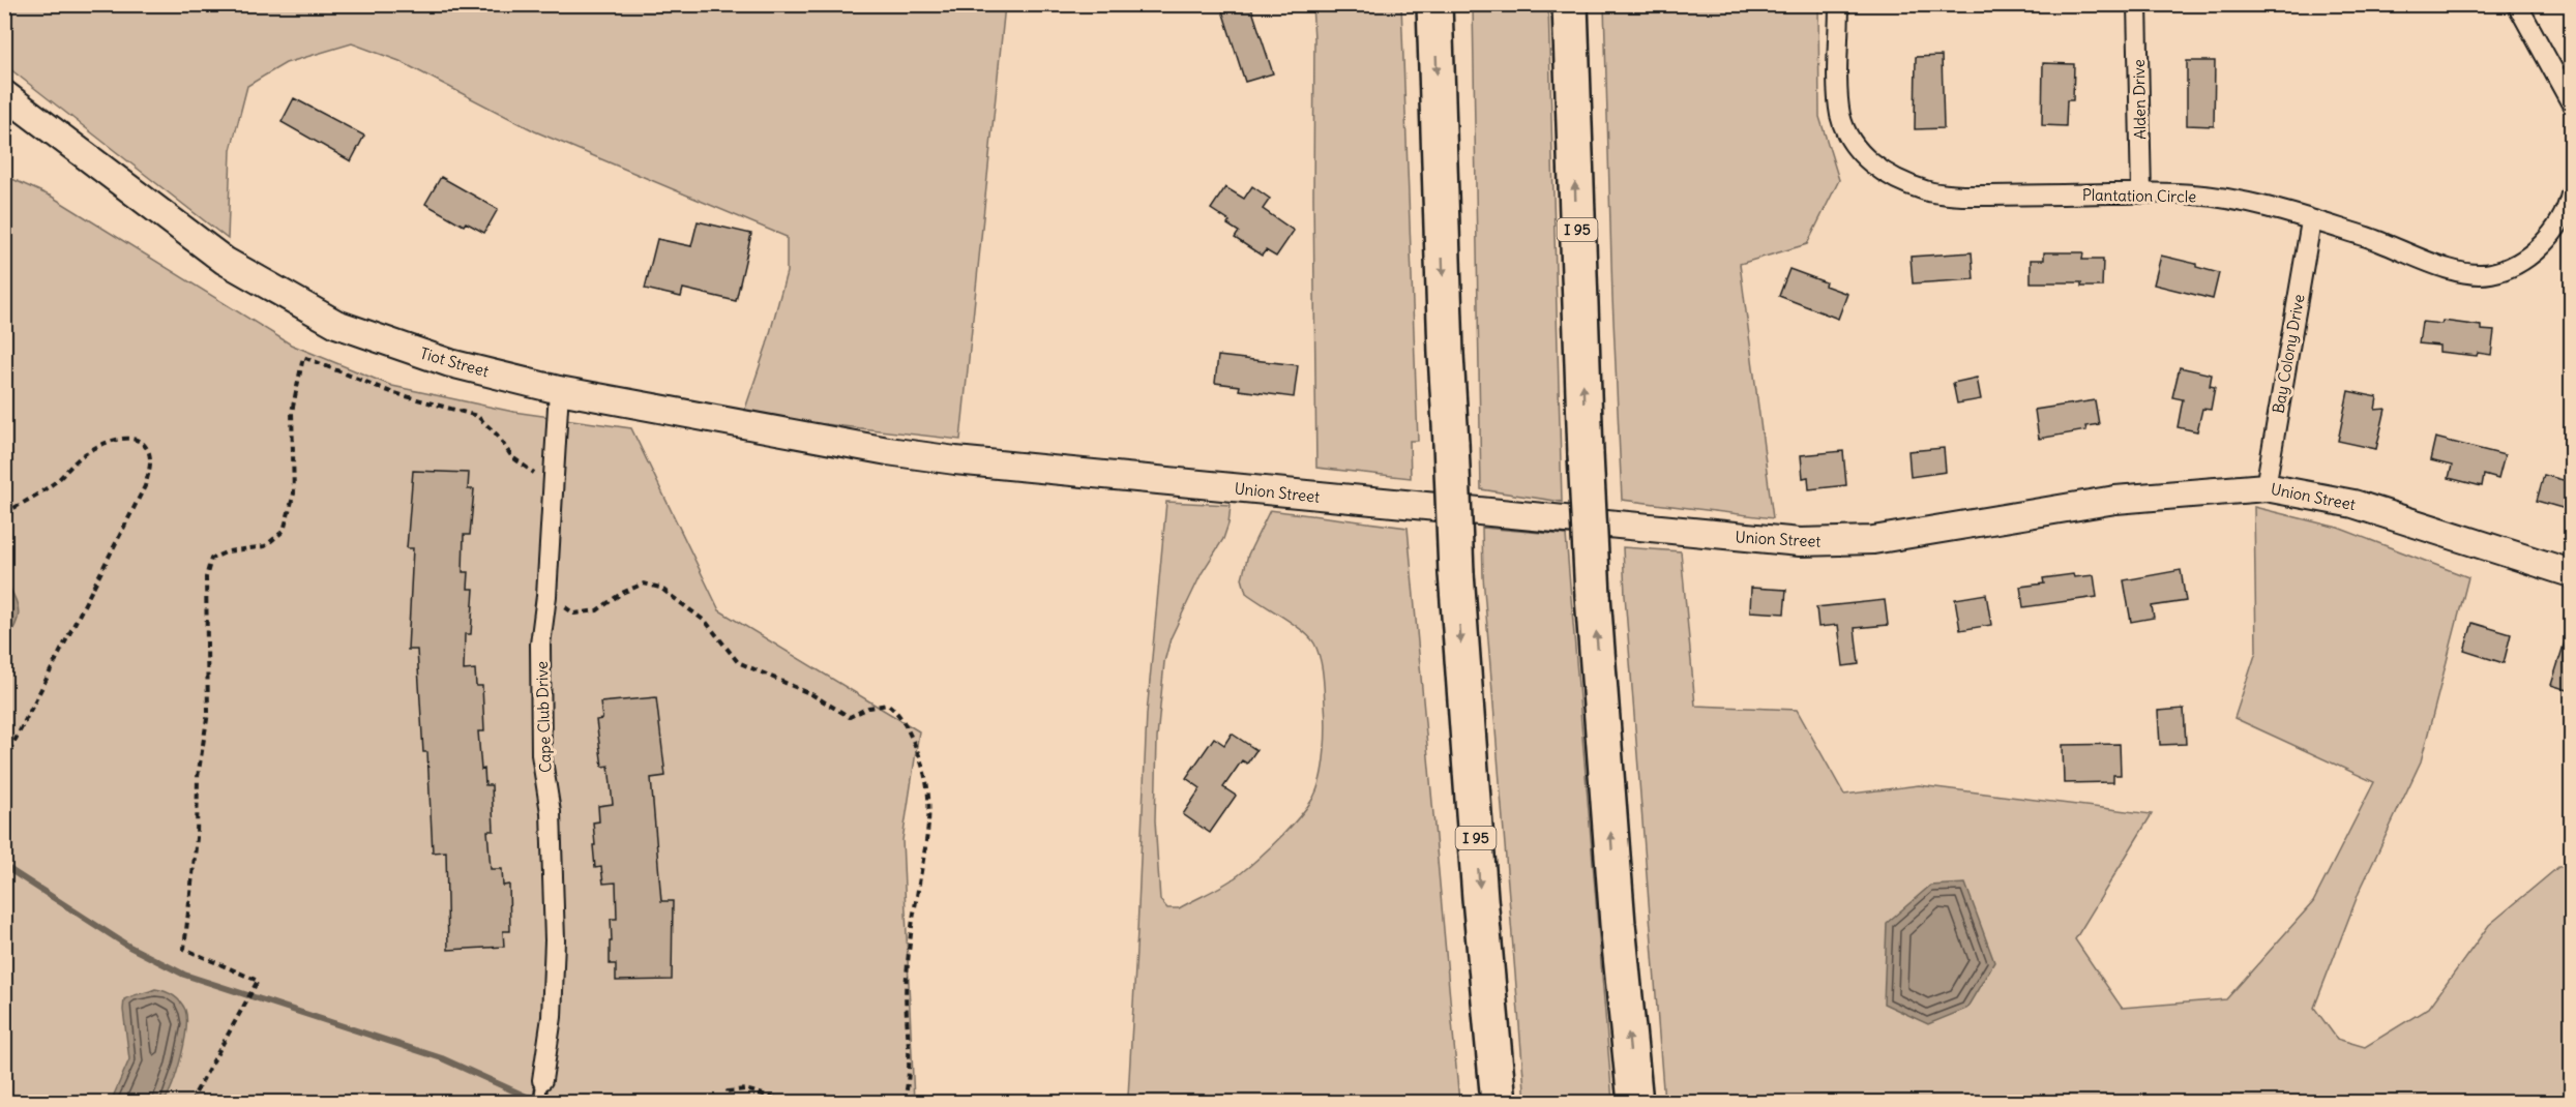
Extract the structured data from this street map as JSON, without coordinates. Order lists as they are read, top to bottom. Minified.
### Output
{"streets":{"highway":["I 95"],"main road":["Tiot Street","Union Street"],"street":["Alden Drive","Plantation Circle","Bay Colony Drive","Cape Club Drive"]},"crossings":[["Alden Drive","Plantation Circle"],["Plantation Circle","Bay Colony Drive"],["Bay Colony Drive","Union Street"],["Tiot Street","Union Street"],["Tiot Street","Cape Club Drive"]]}
